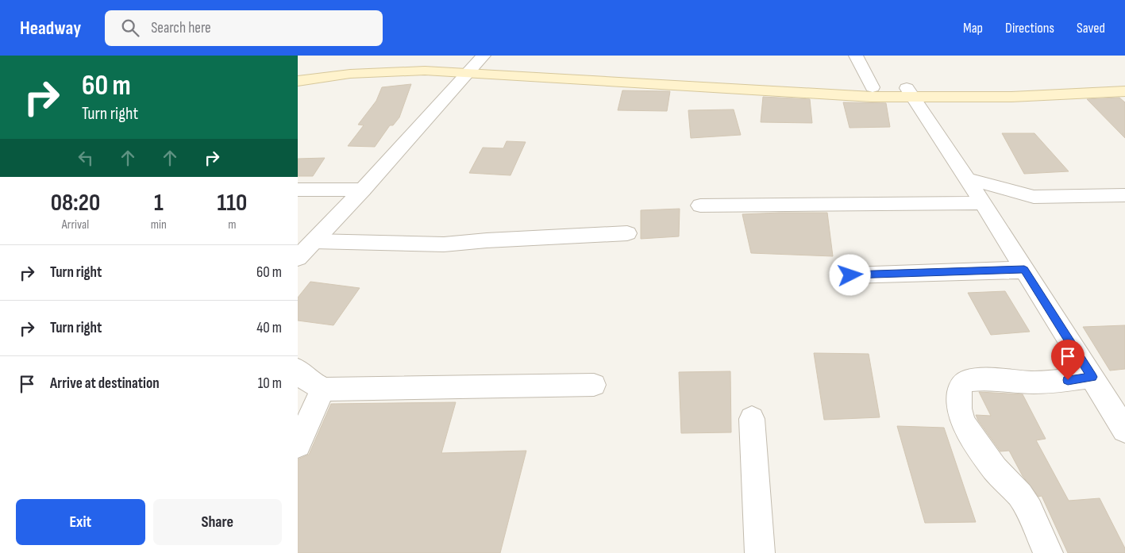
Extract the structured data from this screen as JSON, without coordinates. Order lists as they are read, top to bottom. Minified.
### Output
{"page":{"header":"Headway","search":"Search here","nav":["Map","Directions","Saved"],"turn":["60 m","Turn right"],"eta":["08:20","Arrival","1","min","110","m"],"list":[{"name":"Turn right","value":"60 m"},{"name":"Turn right","value":"40 m"},{"name":"Arrive at destination","value":"10 m"}],"buttons":["Exit","Share"]}}
